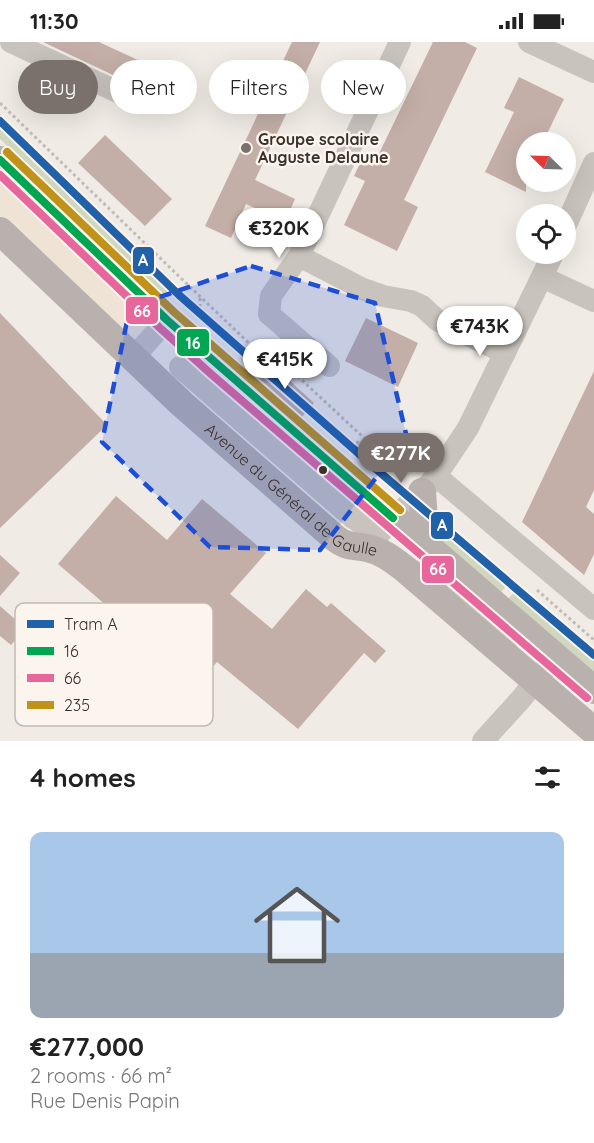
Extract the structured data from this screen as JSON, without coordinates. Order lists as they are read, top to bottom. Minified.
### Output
{"streets":{"main road":["Avenue du Général de Gaulle"]},"places":["Groupe scolaire Auguste Delaune"],"lines":["tram line A","transit line 235","transit line 16","transit line 66"],"legend":["Tram A","16","66","235"],"north":"top left","page":{"status":"11:30","chip":["Buy","Rent","Filters","New"],"price":["€320K","€743K","€415K","€277K"],"heading":"4 homes","list":[{"name":"€277,000","note":"2 rooms · 66 m² · Rue Denis Papin"}]}}
